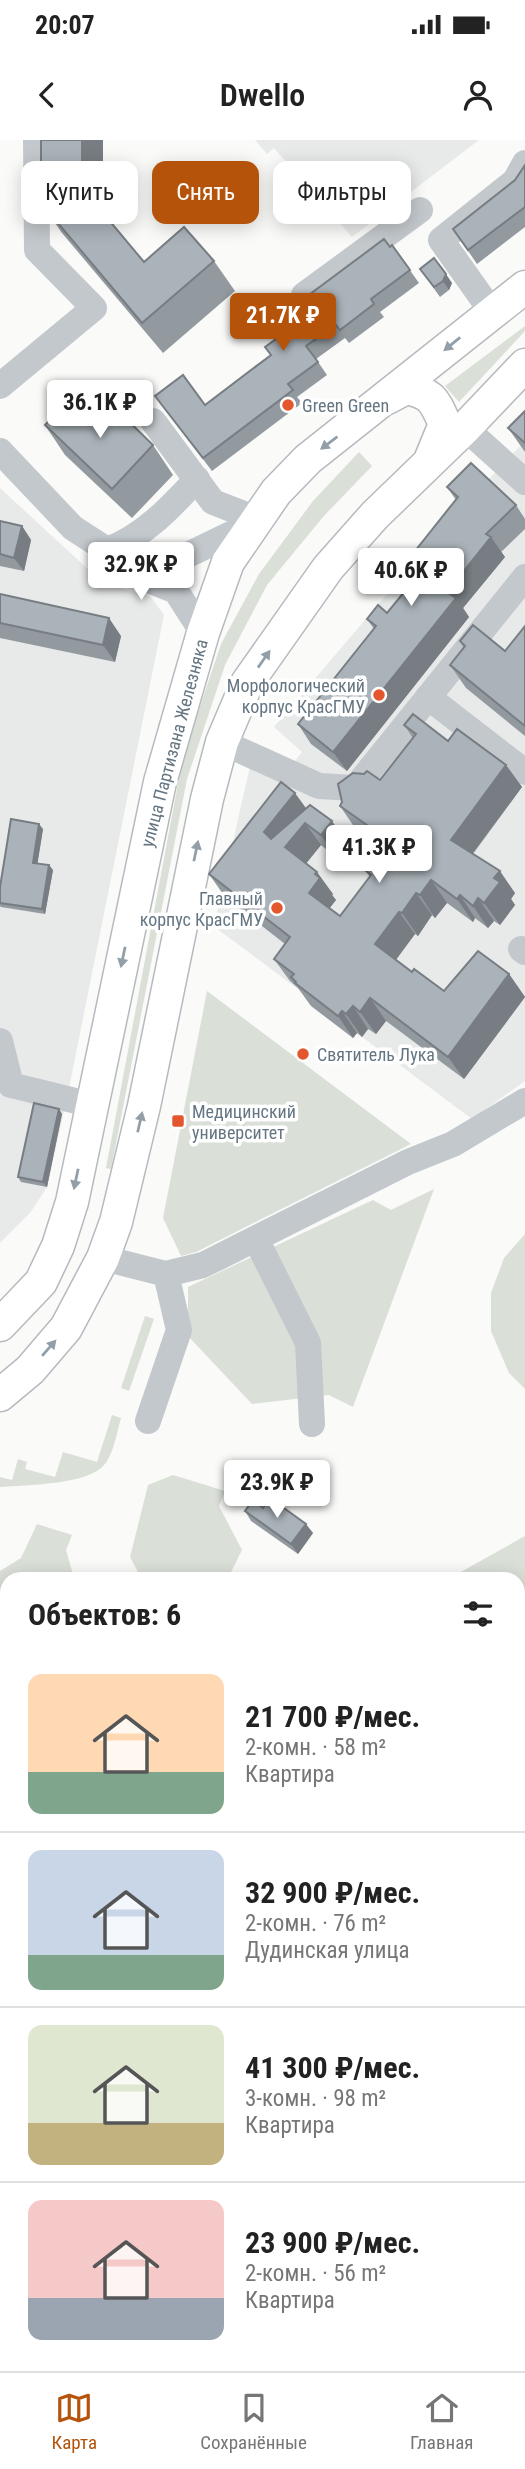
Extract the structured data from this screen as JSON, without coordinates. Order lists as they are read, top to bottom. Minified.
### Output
{"streets":{"main road":["улица Партизана Железняка"]},"places":{"other":["Green Green","Морфологический корпус КрасГМУ","Главный корпус КрасГМУ","Святитель Лука"],"transit":["Медицинский университет"]},"page":{"status":"20:07","header":"Dwello","chip":["Купить","Снять","Фильтры"],"price":["21.7K ₽","36.1K ₽","32.9K ₽","40.6K ₽","41.3K ₽","23.9K ₽"],"heading":"Объектов: 6","list":[{"name":"21 700 ₽/мес.","note":"2-комн. · 58 m² · Квартира"},{"name":"32 900 ₽/мес.","note":"2-комн. · 76 m² · Дудинская улица"},{"name":"41 300 ₽/мес.","note":"3-комн. · 98 m² · Квартира"},{"name":"23 900 ₽/мес.","note":"2-комн. · 56 m² · Квартира"}],"tabs":["Карта","Сохранённые","Главная"]}}
